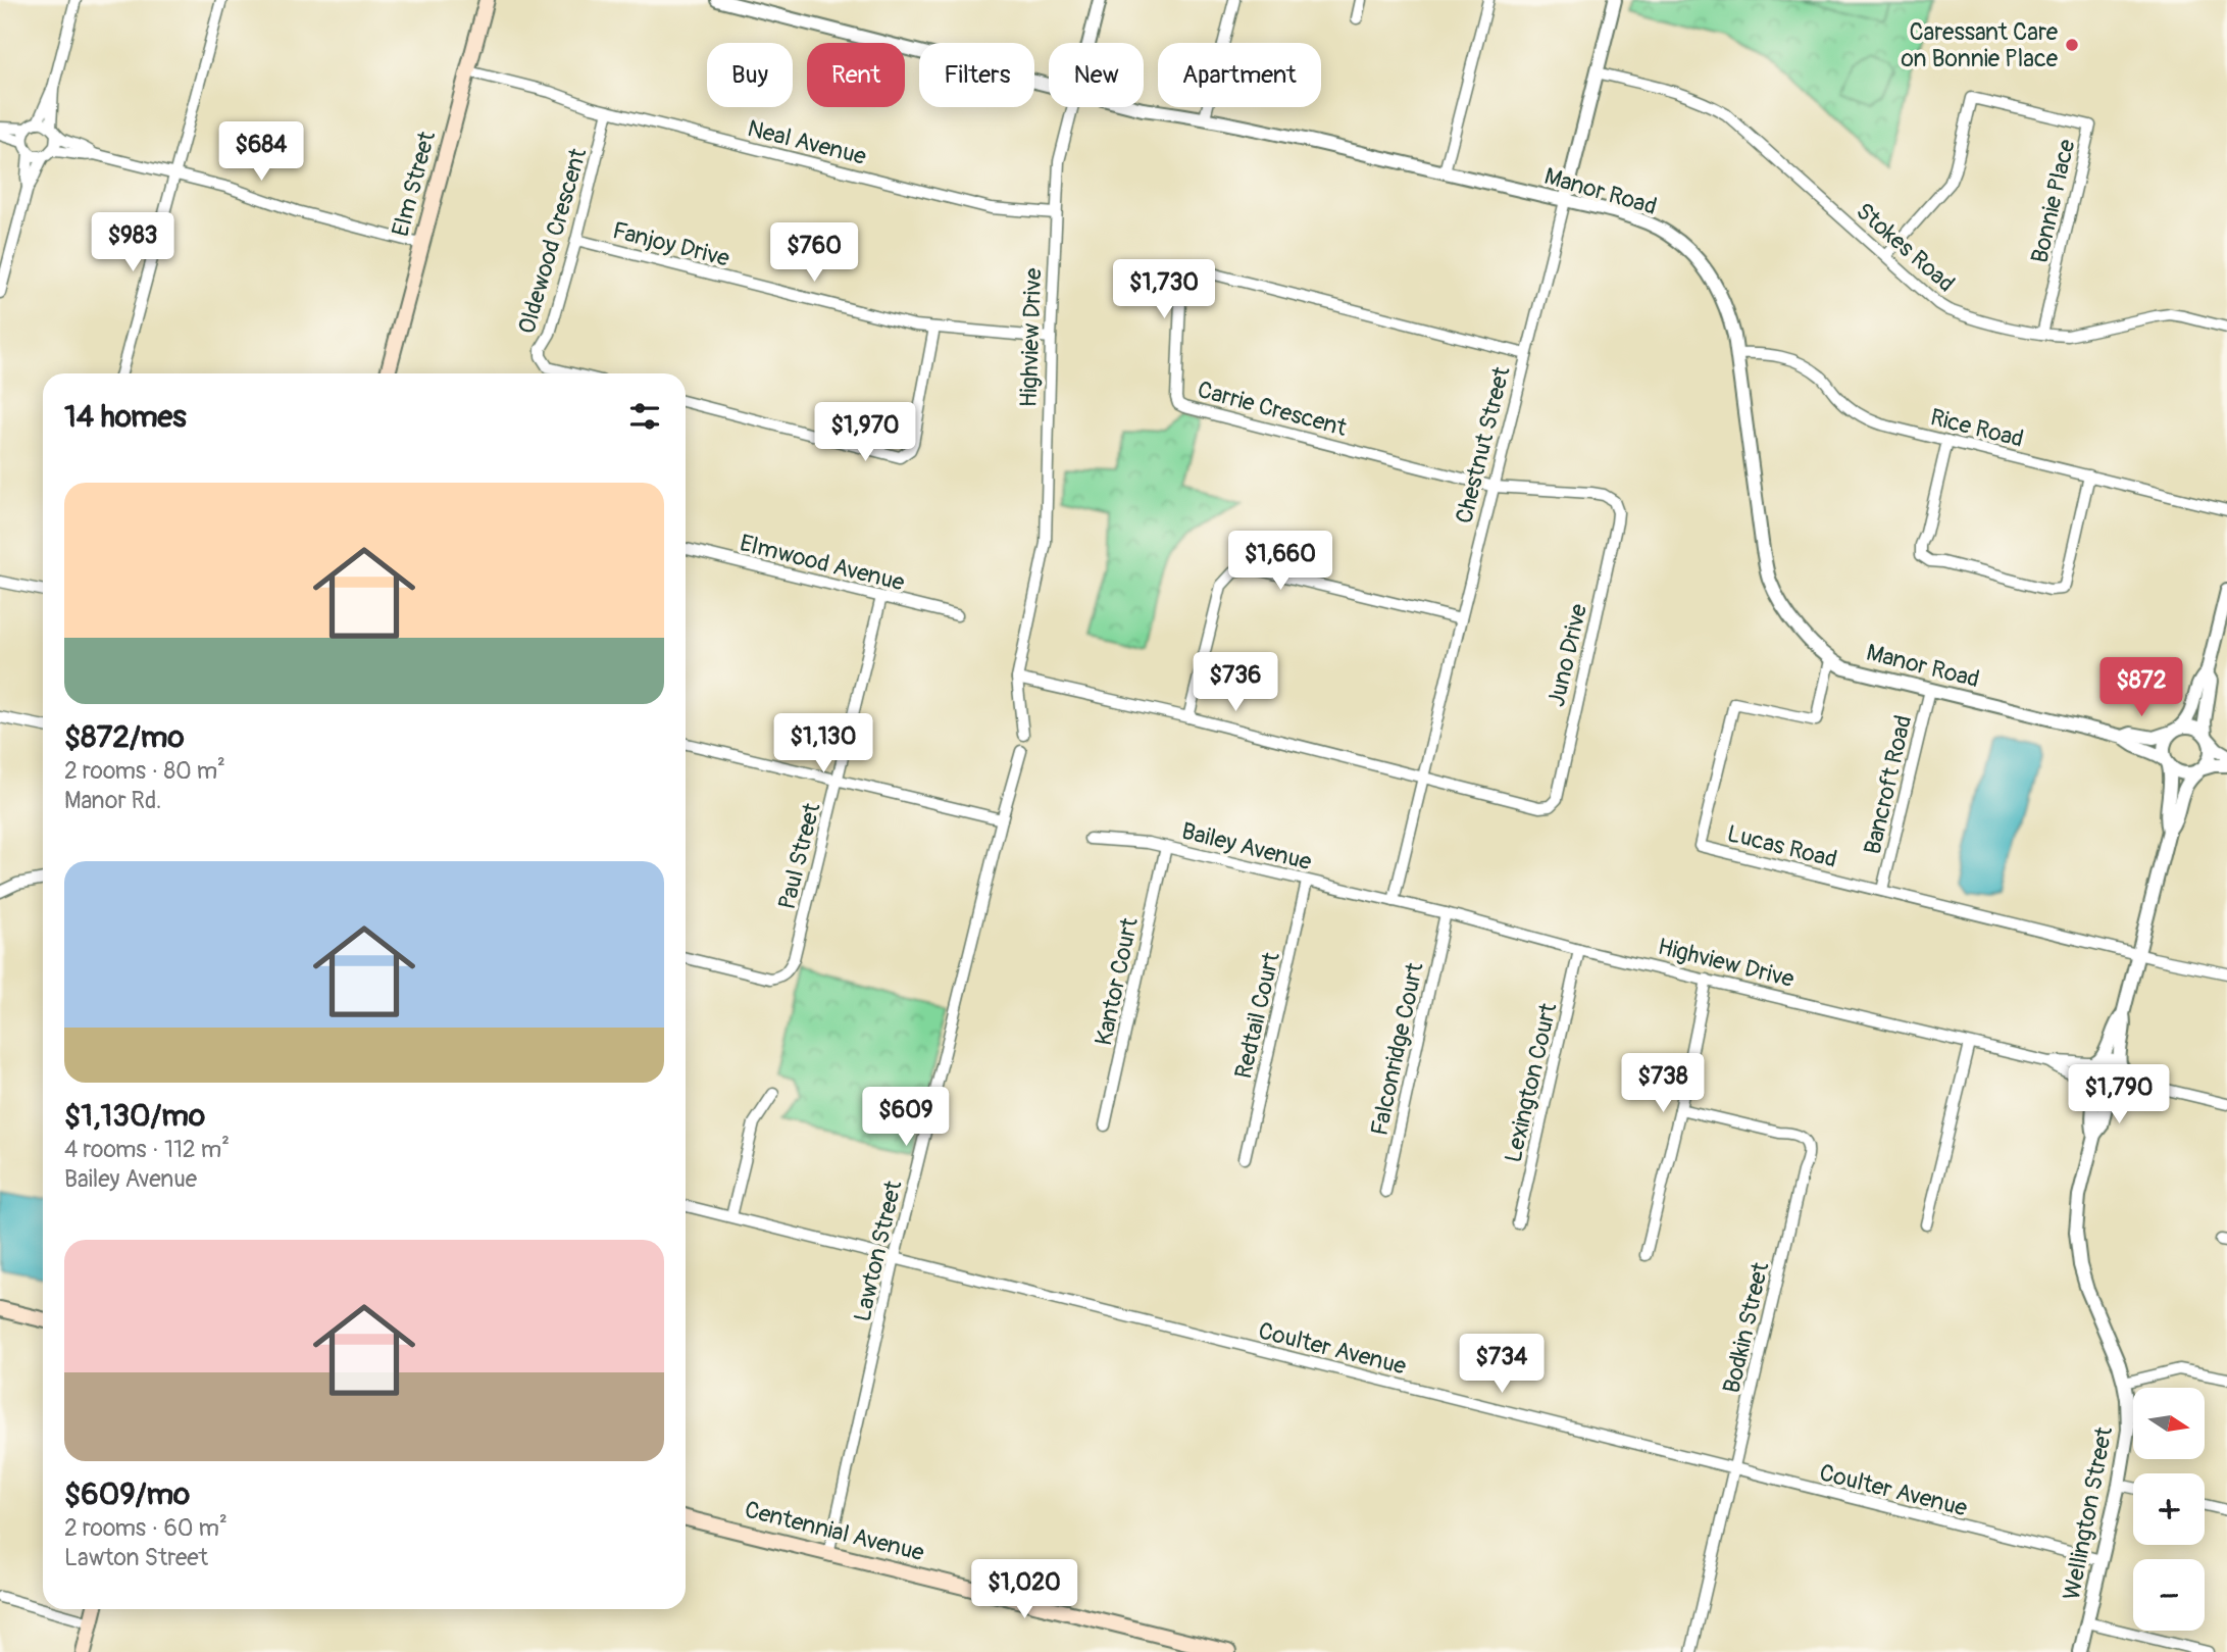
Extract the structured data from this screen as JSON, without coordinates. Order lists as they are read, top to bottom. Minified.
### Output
{"streets":{"main road":["Elm Street","Centennial Avenue"],"street":["Neal Avenue","Manor Road","Bonnie Place","Oldewood Crescent","Fanjoy Drive","Stokes Road","Highview Drive","Carrie Crescent","Rice Road","Chestnut Street","Elmwood Avenue","Juno Drive","Bancroft Road","Bailey Avenue","Lucas Road","Paul Street","Kantor Court","Redtail Court","Falconridge Court","Lexington Court","Lawton Street","Bodkin Street","Coulter Avenue","Wellington Street"]},"crossings":[["Neal Avenue","Elm Street"],["Neal Avenue","Oldewood Crescent"],["Neal Avenue","Highview Drive"],["Manor Road","Rice Road"],["Manor Road","Chestnut Street"],["Manor Road","Bancroft Road"],["Manor Road","Lucas Road"],["Bonnie Place","Stokes Road"],["Oldewood Crescent","Fanjoy Drive"],["Fanjoy Drive","Highview Drive"],["Stokes Road","Chestnut Street"],["Highview Drive","Chestnut Street"],["Highview Drive","Bailey Avenue"],["Highview Drive","Falconridge Court"],["Highview Drive","Lexington Court"],["Highview Drive","Wellington Street"],["Carrie Crescent","Chestnut Street"],["Carrie Crescent","Juno Drive"],["Chestnut Street","Juno Drive"],["Chestnut Street","Bailey Avenue"],["Elmwood Avenue","Paul Street"],["Bancroft Road","Lucas Road"],["Bailey Avenue","Kantor Court"],["Bailey Avenue","Redtail Court"],["Lawton Street","Coulter Avenue"],["Lawton Street","Centennial Avenue"],["Bodkin Street","Coulter Avenue"],["Coulter Avenue","Wellington Street"]],"places":["Caressant Care on Bonnie Place"],"north":"right","page":{"chip":["Buy","Rent","Filters","New","Apartment"],"price":["$684","$983","$760","$1,730","$1,970","$1,660","$736","$872","$1,130","$738","$1,790","$609","$734","$1,020"],"heading":"14 homes","list":[{"name":"$872/mo","note":"2 rooms · 80 m² · Manor Rd."},{"name":"$1,130/mo","note":"4 rooms · 112 m² · Bailey Avenue"},{"name":"$609/mo","note":"2 rooms · 60 m² · Lawton Street"}],"map_buttons":["+","−"]}}
